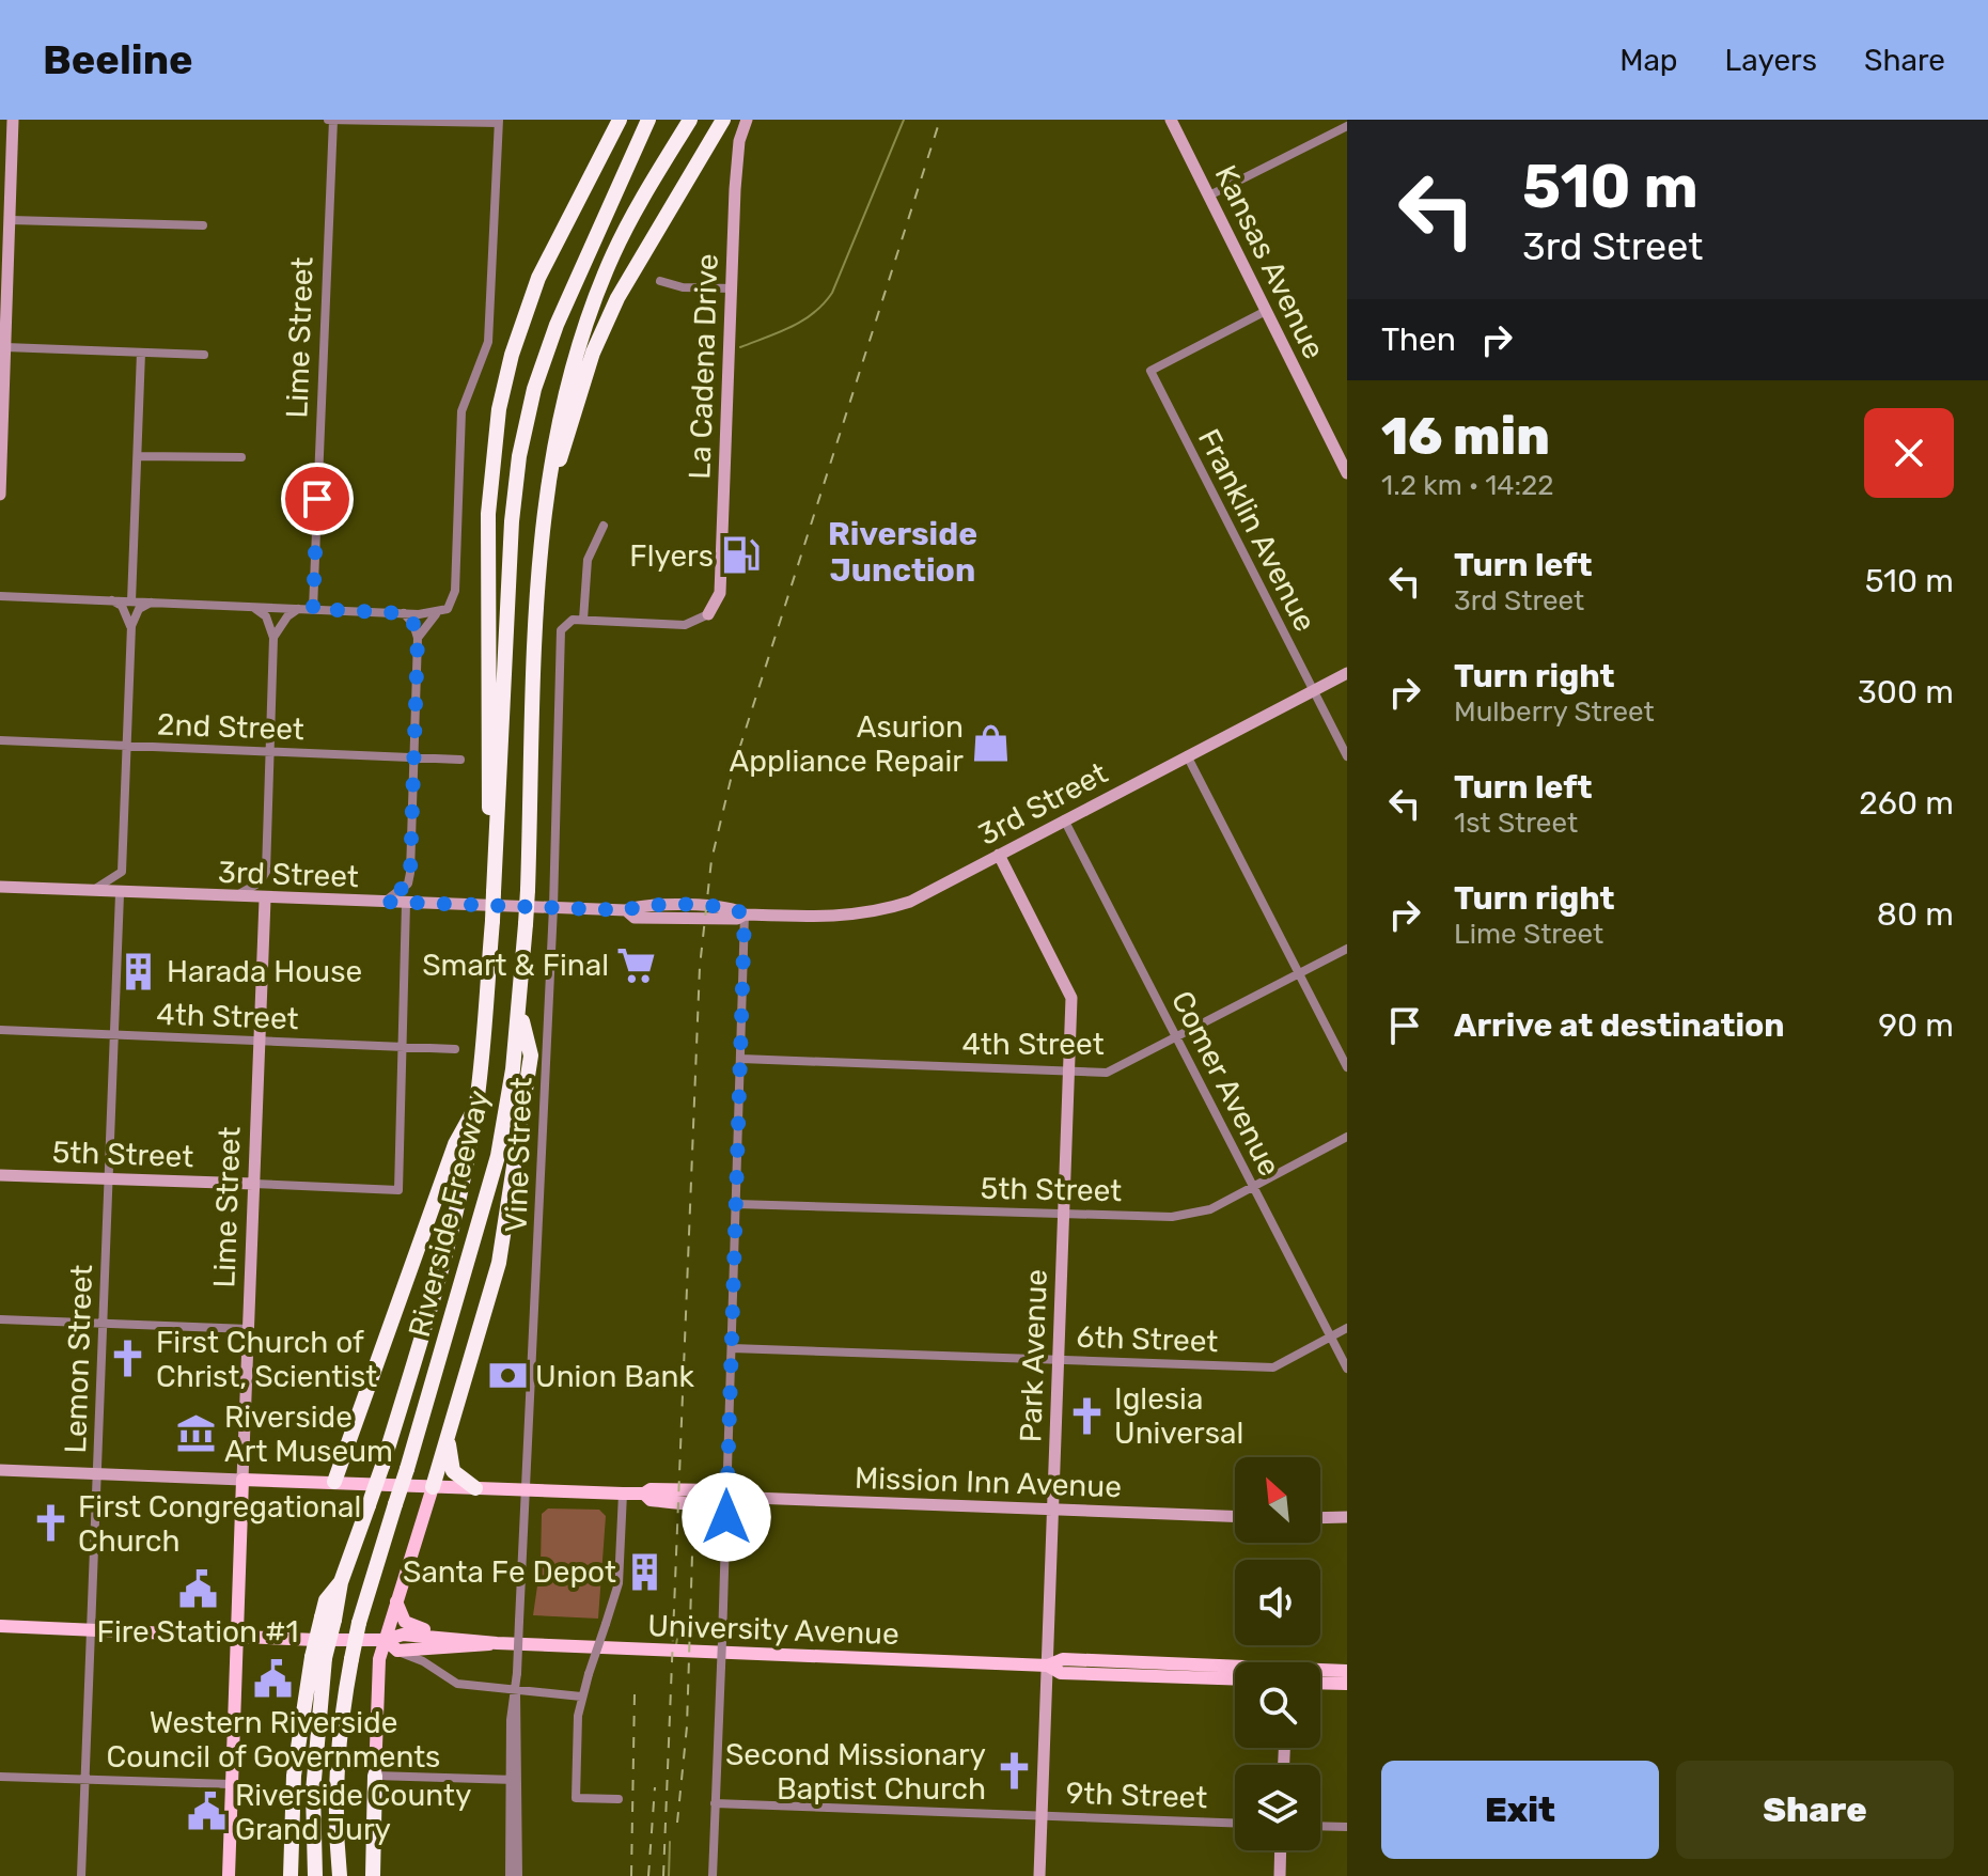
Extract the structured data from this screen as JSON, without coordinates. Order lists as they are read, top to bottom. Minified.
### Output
{"streets":{"highway":["Riverside Freeway"],"main road":["Kansas Avenue","Lime Street","La Cadena Drive","3rd Street","5th Street","Park Avenue","Mission Inn Avenue","University Avenue"],"street":["Franklin Avenue","2nd Street","4th Street","Comer Avenue","Vine Street","6th Street","Lemon Street","9th Street"]},"crossings":[["Kansas Avenue","Franklin Avenue"],["Lime Street","3rd Street"],["Lime Street","4th Street"],["Lime Street","5th Street"],["Lime Street","Mission Inn Avenue"],["Lime Street","University Avenue"],["Franklin Avenue","3rd Street"],["3rd Street","Comer Avenue"],["3rd Street","Vine Street"],["3rd Street","Park Avenue"],["3rd Street","Lemon Street"],["4th Street","Comer Avenue"],["4th Street","5th Street"],["4th Street","Park Avenue"],["4th Street","Lemon Street"],["Comer Avenue","5th Street"],["Comer Avenue","6th Street"],["5th Street","Park Avenue"],["5th Street","Lemon Street"],["Vine Street","Mission Inn Avenue"],["6th Street","Park Avenue"],["Park Avenue","Mission Inn Avenue"],["Park Avenue","University Avenue"],["Park Avenue","9th Street"],["Lemon Street","Mission Inn Avenue"],["Lemon Street","University Avenue"]],"districts":["Riverside Junction"],"places":{"fuel station":["Flyers"],"shop":["Asurion Appliance Repair"],"supermarket":["Smart & Final"],"building":["Harada House","Santa Fe Depot"],"church":["First Church of Christ, Scientist","Iglesia Universal","First Congregational Church","Second Missionary Baptist Church"],"bank":["Union Bank"],"museum":["Riverside Art Museum"],"public building":["Fire Station #1","Western Riverside Council of Governments","Riverside County Grand Jury"]},"north":"top left","page":{"header":"Beeline","nav":["Map","Layers","Share"],"turn":["510 m","3rd Street"],"then":"Then","heading":["16 min","1.2 km · 14:22"],"list":[{"name":"Turn left","note":"3rd Street","value":"510 m"},{"name":"Turn right","note":"Mulberry Street","value":"300 m"},{"name":"Turn left","note":"1st Street","value":"260 m"},{"name":"Turn right","note":"Lime Street","value":"80 m"},{"name":"Arrive at destination","value":"90 m"}],"buttons":["Exit","Share"]}}
